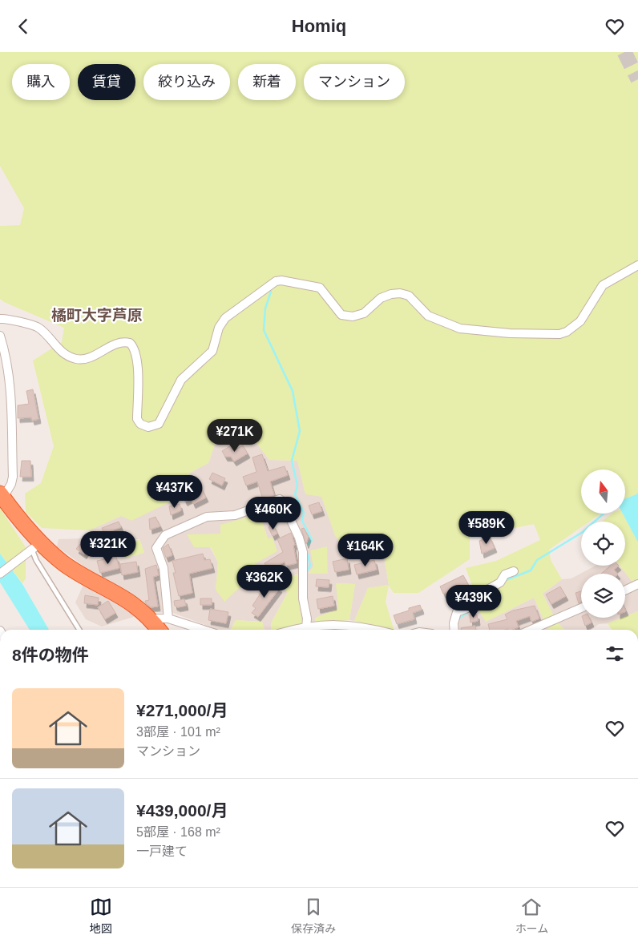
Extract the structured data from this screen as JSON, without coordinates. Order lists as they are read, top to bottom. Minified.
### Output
{"districts":["橘町大字芦原"],"north":"top","page":{"header":"Homiq","chip":["購入","賃貸","絞り込み","新着","マンション"],"price":["¥271K","¥437K","¥460K","¥589K","¥321K","¥164K","¥362K","¥439K"],"heading":"8件の物件","list":[{"name":"¥271,000/月","note":"3部屋 · 101 m² · マンション"},{"name":"¥439,000/月","note":"5部屋 · 168 m² · 一戸建て"}],"tabs":["地図","保存済み","ホーム"]}}
